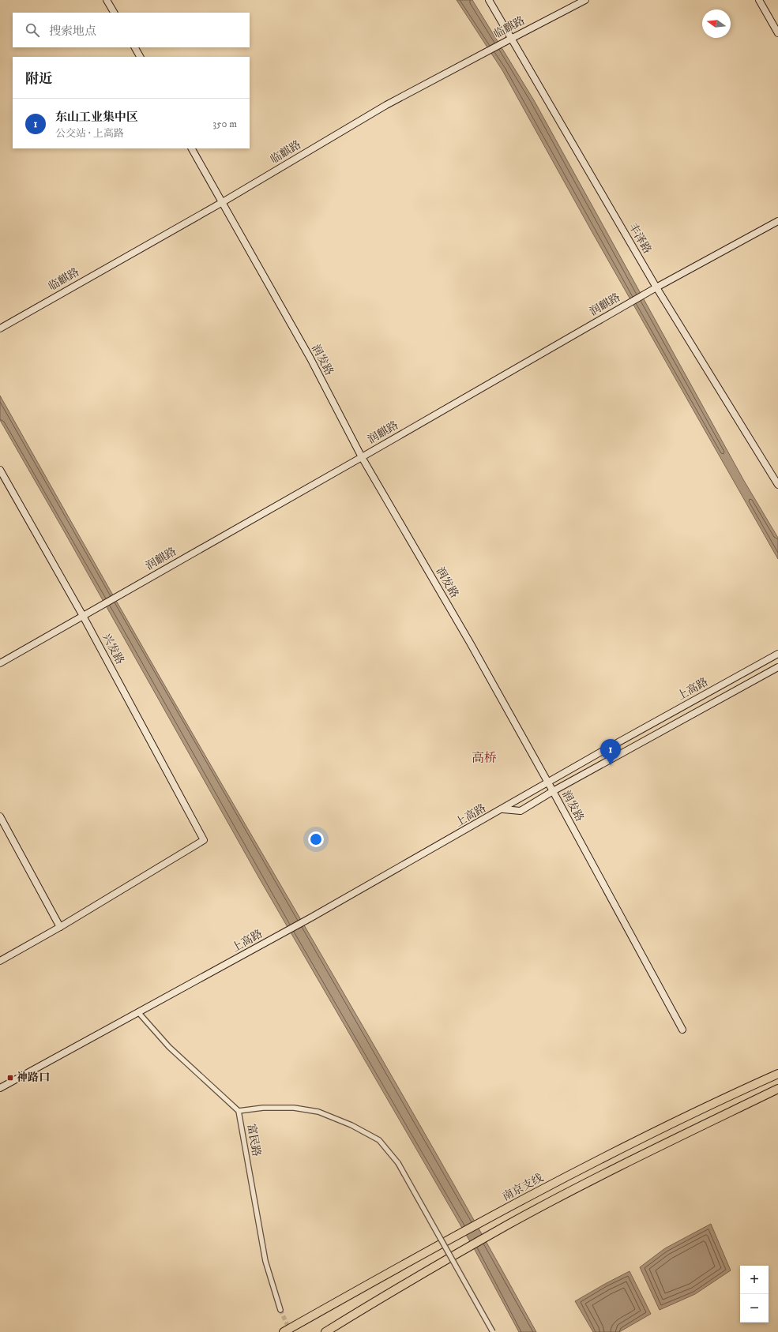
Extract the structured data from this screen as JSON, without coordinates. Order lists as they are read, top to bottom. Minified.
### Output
{"streets":{"highway":["南京支线"],"street":["临麒路","丰泽路","润麒路","润发路","兴发路","上高路","富民路"]},"crossings":[["临麒路","丰泽路"],["临麒路","润发路"],["丰泽路","润麒路"],["润麒路","润发路"],["润麒路","兴发路"],["润发路","上高路"],["上高路","富民路"]],"districts":["高桥"],"places":{"transit":["神路口"]},"north":"left","page":{"search":"搜索地点","heading":"附近","list":[{"mark":"1","name":"东山工业集中区","note":"公交站 · 上高路","value":"350 m"}],"pins":"1","map_buttons":["+","−"]}}
